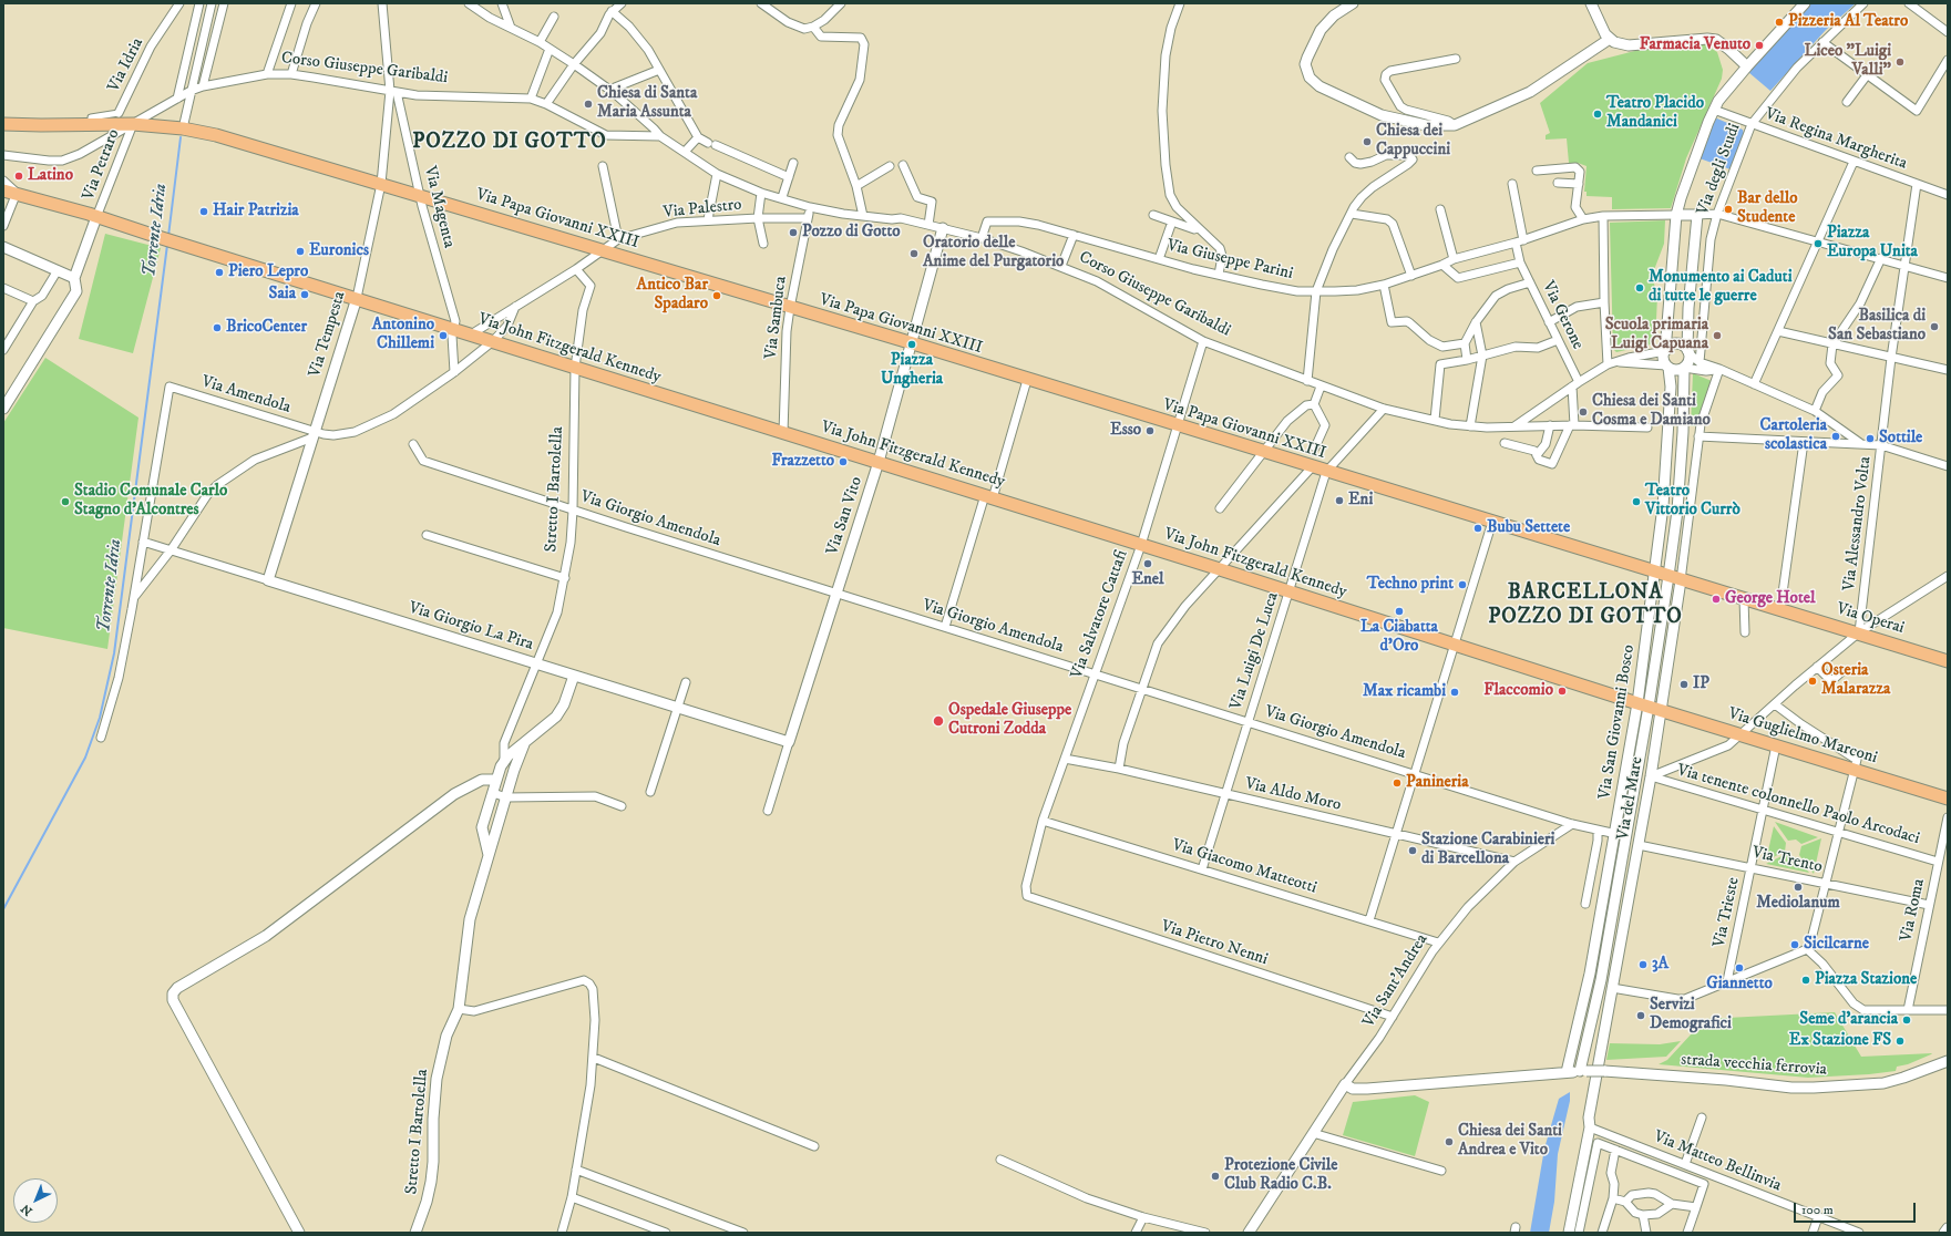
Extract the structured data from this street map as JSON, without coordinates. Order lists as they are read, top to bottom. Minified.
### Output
{"streets":{"main road":["Via Papa Giovanni XXIII","Via John Fitzgerald Kennedy","Via Operai","Via Guglielmo Marconi"],"street":["Via Idria","Corso Giuseppe Garibaldi","Via Regina Margherita","Via Petraro","Via degli Studi","Via Magenta","Via Palestro","Via Giuseppe Parini","Via Gerone","Via Sambuca","Via Tempesta","Via Amendola","Stretto I Bartolella","Via San Vito","Via Giorgio Amendola","Via Alessandro Volta","Via Salvatore Cattafi","Via Giorgio La Pira","Via Luigi De Luca","Via San Giovanni Bosco","Via Aldo Moro","Via del Mare","Via tenente colonnello Paolo Arcodaci","Via Trento","Via Giacomo Matteotti","Via Roma","Via Trieste","Via Pietro Nenni","Via Sant'Andrea","strada vecchia ferrovia","Via Matteo Bellinvia"]},"crossings":[["Corso Giuseppe Garibaldi","Via Petraro"],["Corso Giuseppe Garibaldi","Via Magenta"],["Corso Giuseppe Garibaldi","Via Papa Giovanni XXIII"],["Corso Giuseppe Garibaldi","Via Giuseppe Parini"],["Corso Giuseppe Garibaldi","Via Gerone"],["Corso Giuseppe Garibaldi","Via Sambuca"],["Corso Giuseppe Garibaldi","Via Tempesta"],["Corso Giuseppe Garibaldi","Via San Vito"],["Corso Giuseppe Garibaldi","Via Salvatore Cattafi"],["Corso Giuseppe Garibaldi","Via Luigi De Luca"],["Via Regina Margherita","Via degli Studi"],["Via Regina Margherita","Via Alessandro Volta"],["Via Petraro","Via Papa Giovanni XXIII"],["Via Petraro","Via John Fitzgerald Kennedy"],["Via Magenta","Via Papa Giovanni XXIII"],["Via Magenta","Via Tempesta"],["Via Magenta","Via John Fitzgerald Kennedy"],["Via Magenta","Via Amendola"],["Via Palestro","Via Papa Giovanni XXIII"],["Via Palestro","Via Sambuca"],["Via Palestro","Via John Fitzgerald Kennedy"],["Via Palestro","Via Amendola"],["Via Palestro","Stretto I Bartolella"],["Via Papa Giovanni XXIII","Via Sambuca"],["Via Papa Giovanni XXIII","Via Tempesta"],["Via Papa Giovanni XXIII","Via San Vito"],["Via Papa Giovanni XXIII","Via Salvatore Cattafi"],["Via Papa Giovanni XXIII","Via Operai"],["Via Papa Giovanni XXIII","Via Luigi De Luca"],["Via Papa Giovanni XXIII","Via San Giovanni Bosco"],["Via Giuseppe Parini","Via Gerone"],["Via Sambuca","Via John Fitzgerald Kennedy"],["Via Tempesta","Via John Fitzgerald Kennedy"],["Via Tempesta","Via Amendola"],["Via Tempesta","Via Giorgio La Pira"],["Via John Fitzgerald Kennedy","Via Amendola"],["Via John Fitzgerald Kennedy","Stretto I Bartolella"],["Via John Fitzgerald Kennedy","Via San Vito"],["Via John Fitzgerald Kennedy","Via Salvatore Cattafi"],["Via John Fitzgerald Kennedy","Via Luigi De Luca"],["Via John Fitzgerald Kennedy","Via San Giovanni Bosco"],["Via John Fitzgerald Kennedy","Via Guglielmo Marconi"],["Via Amendola","Via Giorgio La Pira"],["Stretto I Bartolella","Via Giorgio Amendola"],["Stretto I Bartolella","Via Giorgio La Pira"],["Via San Vito","Via Giorgio Amendola"],["Via San Vito","Via Giorgio La Pira"],["Via Giorgio Amendola","Via Salvatore Cattafi"],["Via Giorgio Amendola","Via Luigi De Luca"],["Via Giorgio Amendola","Via Sant'Andrea"],["Via Alessandro Volta","Via Operai"],["Via Salvatore Cattafi","Via Aldo Moro"],["Via Salvatore Cattafi","Via Giacomo Matteotti"],["Via Salvatore Cattafi","Via Pietro Nenni"],["Via Operai","Via San Giovanni Bosco"],["Via Operai","Via del Mare"],["Via Luigi De Luca","Via Aldo Moro"],["Via Luigi De Luca","Via Giacomo Matteotti"],["Via San Giovanni Bosco","Via Guglielmo Marconi"],["Via Guglielmo Marconi","Via del Mare"],["Via Guglielmo Marconi","Via Trieste"],["Via Aldo Moro","Via Sant'Andrea"],["Via del Mare","Via tenente colonnello Paolo Arcodaci"],["Via del Mare","Via Trento"],["Via del Mare","Via Matteo Bellinvia"],["Via tenente colonnello Paolo Arcodaci","Via Roma"],["Via tenente colonnello Paolo Arcodaci","Via Trieste"],["Via Trento","Via Roma"],["Via Trento","Via Trieste"],["Via Giacomo Matteotti","Via Sant'Andrea"],["Via Pietro Nenni","Via Sant'Andrea"],["Via Sant'Andrea","strada vecchia ferrovia"]],"districts":["POZZO DI GOTTO","BARCELLONA POZZO DI GOTTO"],"water":["Torrente Idria"],"places":["Pizzeria Al Teatro","Farmacia Venuto","Liceo \"Luigi Valli\"","Chiesa di Santa Maria Assunta","Teatro Placido Mandanici","Chiesa dei Cappuccini","Latino","Bar dello Studente","Hair Patrizia","Pozzo di Gotto","Piazza Europa Unita","Euronics","Oratorio delle Anime del Purgatorio","Piero Lepro","Monumento ai Caduti di tutte le guerre","Saia","Antico Bar Spadaro","Basilica di San Sebastiano","BricoCenter","Antonino Chillemi","Scuola primaria Luigi Capuana","Piazza Ungheria","Chiesa dei Santi Cosma e Damiano","Esso","Cartoleria scolastica","Sottile","Frazzetto","Eni","Stadio Comunale Carlo Stagno d'Alcontres","Teatro Vittorio Currò","Bubu Settete","Enel","Techno print","George Hotel","La Ciabatta d'Oro","Osteria Malarazza","IP","Flaccomio","Max ricambi","Ospedale Giuseppe Cutroni Zodda","Panineria","Stazione Carabinieri di Barcellona","Mediolanum","Sicilcarne","3A","Giannetto","Piazza Stazione","Servizi Demografici","Seme d'arancia","Ex Stazione FS","Chiesa dei Santi Andrea e Vito","Protezione Civile Club Radio C.B."],"scale_bar":"100 m","north":"bottom left"}
